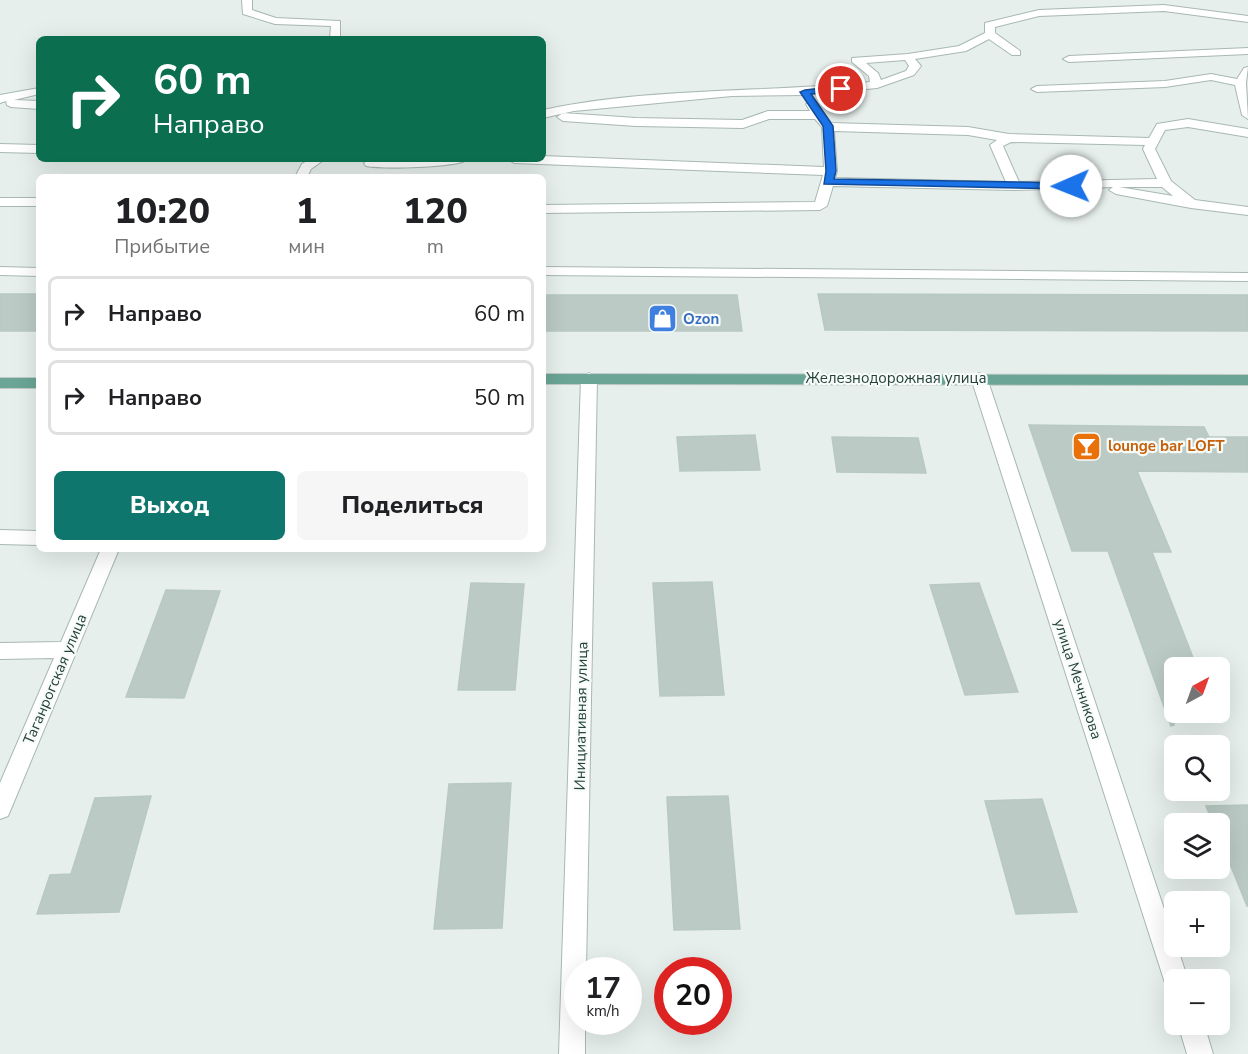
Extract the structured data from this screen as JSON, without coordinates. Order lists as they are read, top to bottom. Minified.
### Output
{"streets":{"main road":["Железнодорожная улица"],"street":["Таганрогская улица","улица Мечникова","Инициативная улица"]},"crossings":[["Железнодорожная улица","улица Мечникова"],["Железнодорожная улица","Инициативная улица"]],"places":{"shop":["Ozon"],"bar":["lounge bar LOFT"]},"north":"top right","page":{"turn":["60 m","Направо"],"eta":["10:20","Прибытие","1","мин","120","m"],"list":[{"name":"Направо","value":"60 m"},{"name":"Направо","value":"50 m"}],"buttons":["Выход","Поделиться"],"map_buttons":["+","−"],"speed":"17 km/h","limit":"20"}}
